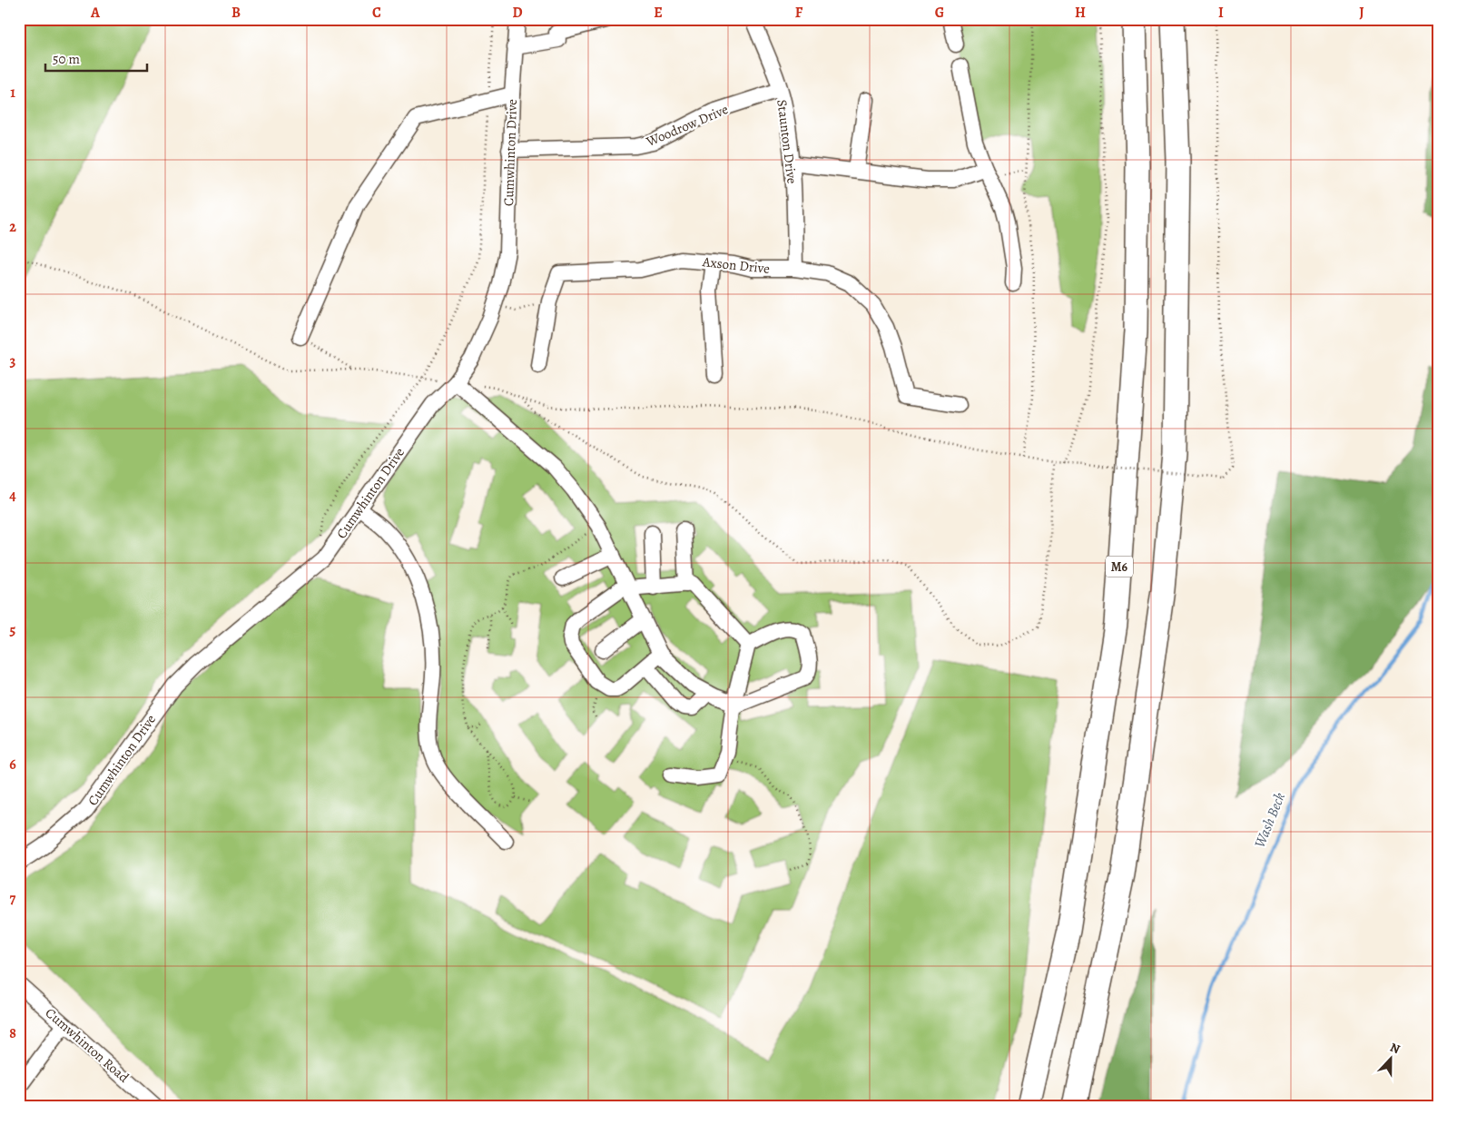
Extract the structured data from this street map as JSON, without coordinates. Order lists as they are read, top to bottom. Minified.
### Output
{"streets":{"highway":["M6"],"street":["Woodrow Drive","Staunton Drive","Cumwhinton Drive","Axson Drive","Cumwhinton Road"]},"crossings":[["Woodrow Drive","Staunton Drive"],["Woodrow Drive","Cumwhinton Drive"],["Staunton Drive","Axson Drive"]],"water":["Wash Beck"],"scale_bar":"50 m","north":"top","grid":{"columns":["A","B","C","D","E","F","G","H","I","J"],"rows":["1","2","3","4","5","6","7","8"]}}
